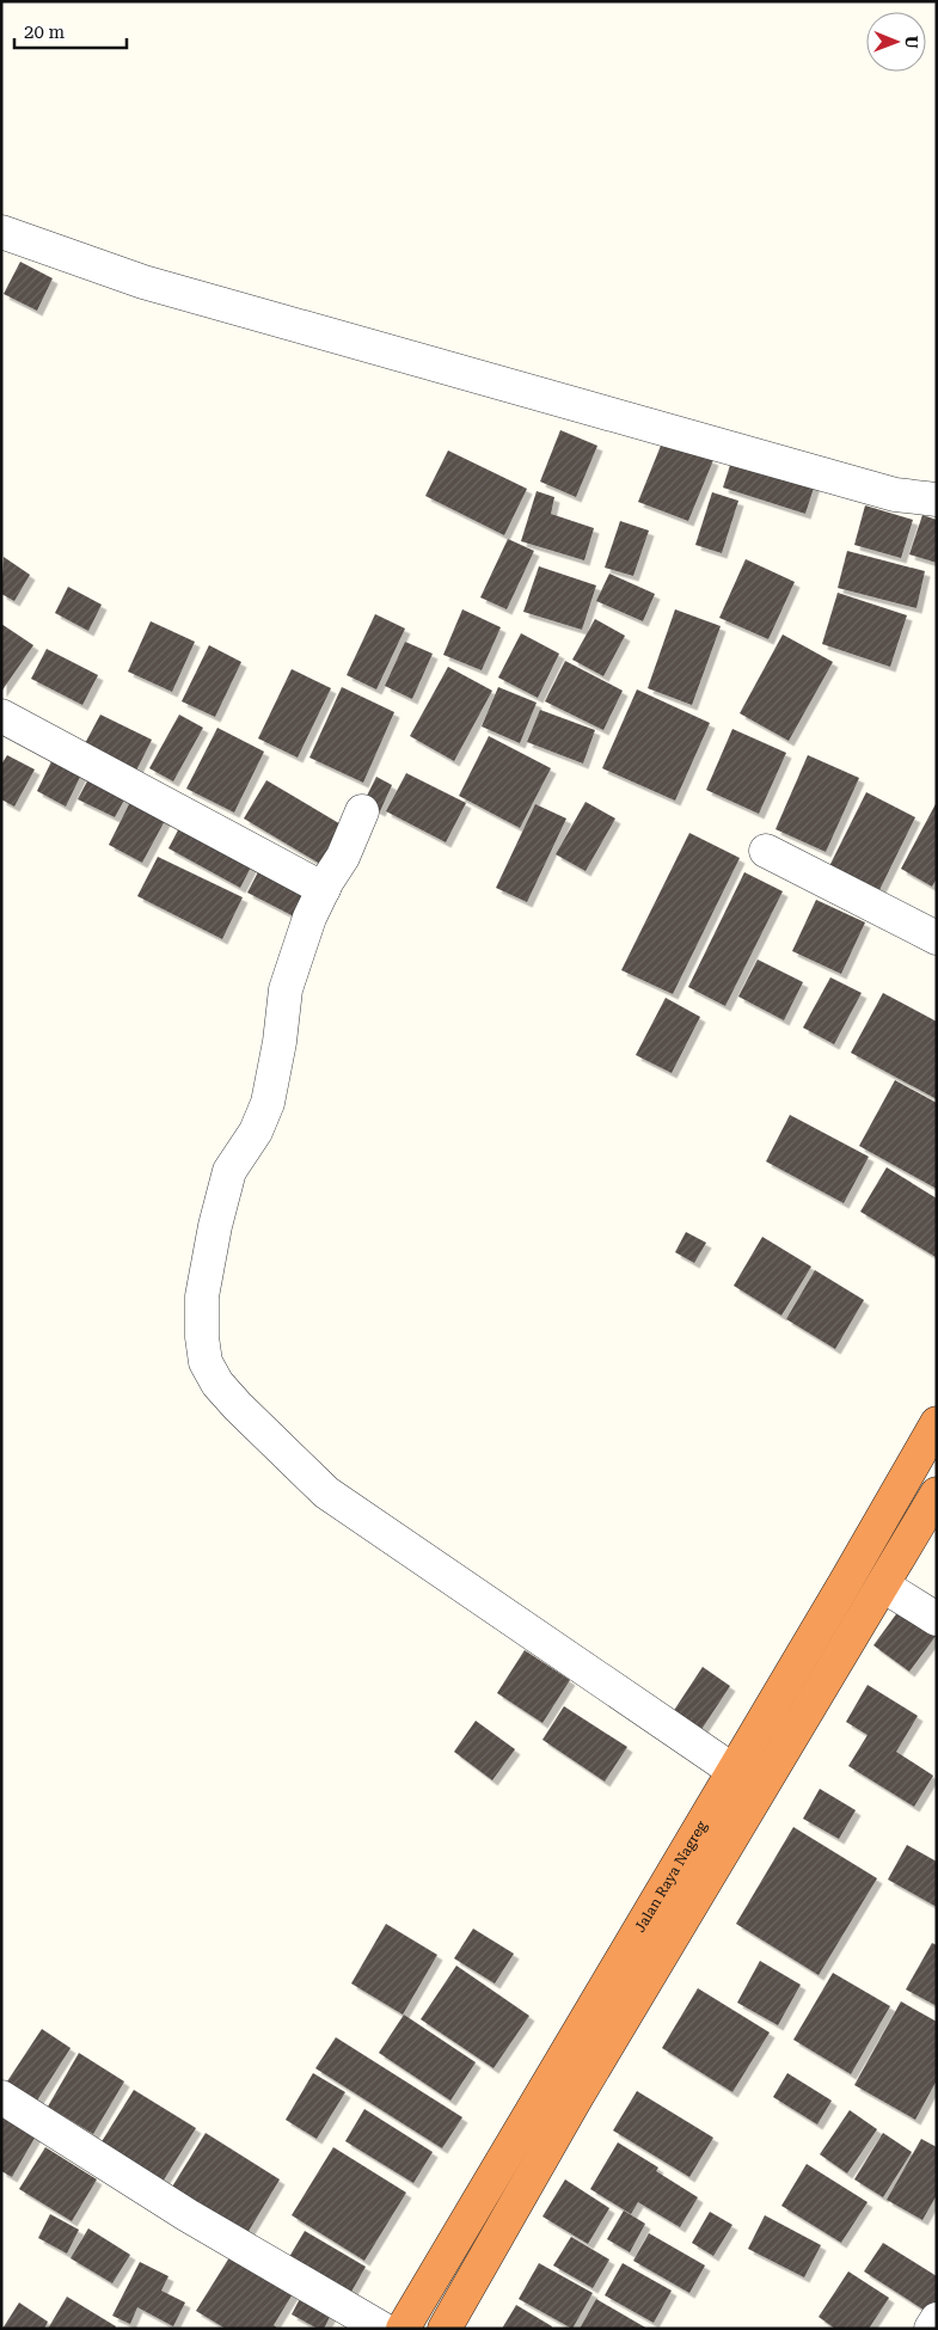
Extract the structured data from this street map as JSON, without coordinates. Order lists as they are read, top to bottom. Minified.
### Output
{"streets":{"highway":["Jalan Raya Nagreg"]},"scale_bar":"20 m","north":"right"}
